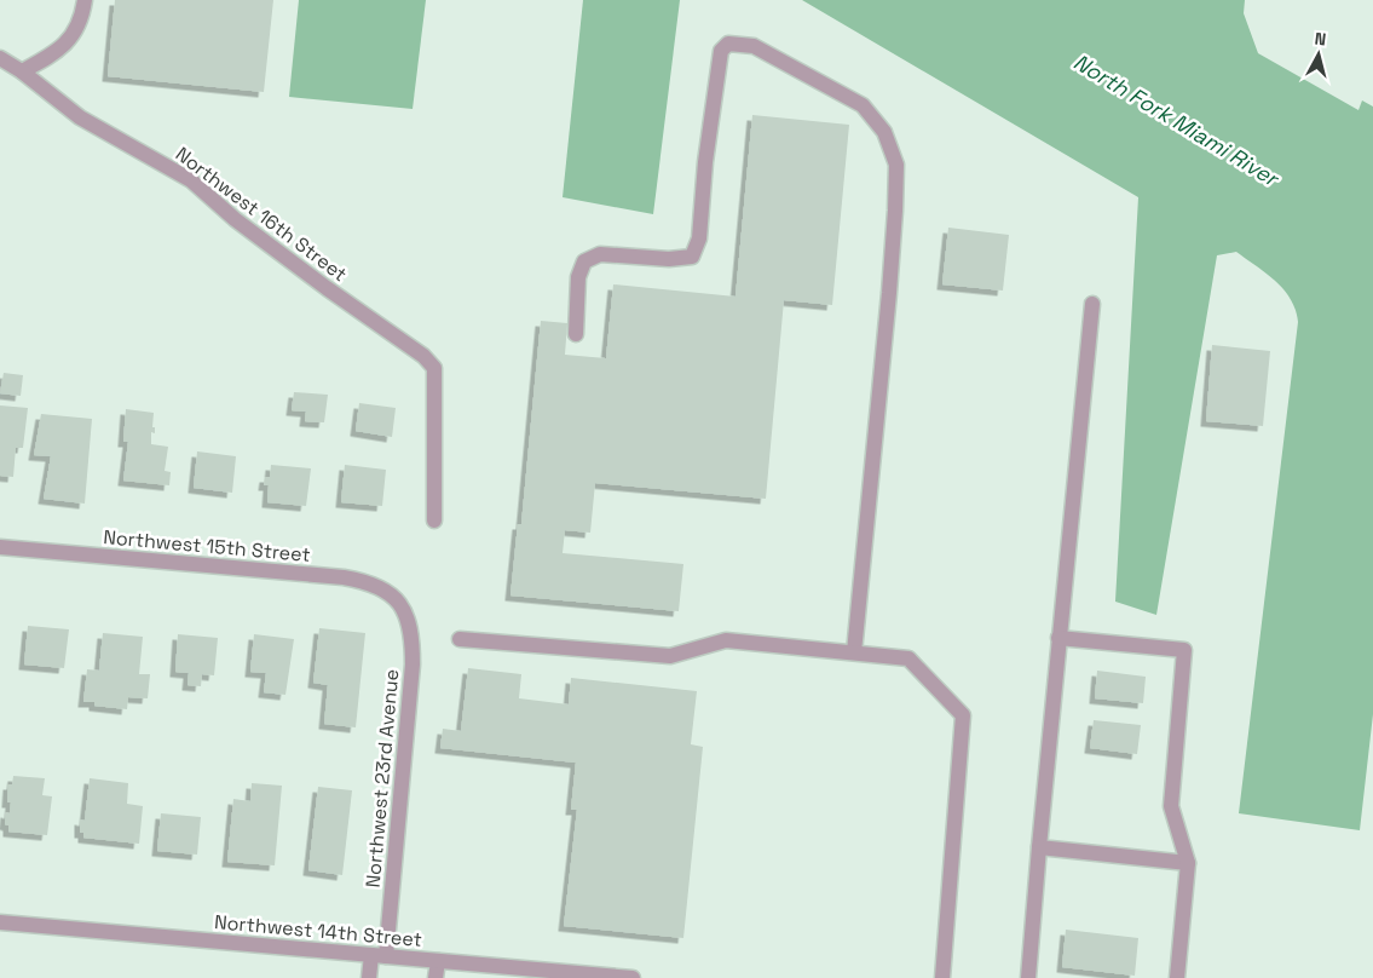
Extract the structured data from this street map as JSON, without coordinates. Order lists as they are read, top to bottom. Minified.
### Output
{"streets":{"street":["Northwest 16th Street","Northwest 15th Street","Northwest 23rd Avenue","Northwest 14th Street"]},"crossings":[["Northwest 15th Street","Northwest 23rd Avenue"],["Northwest 23rd Avenue","Northwest 14th Street"]],"water":["North Fork Miami River"],"north":"top"}
